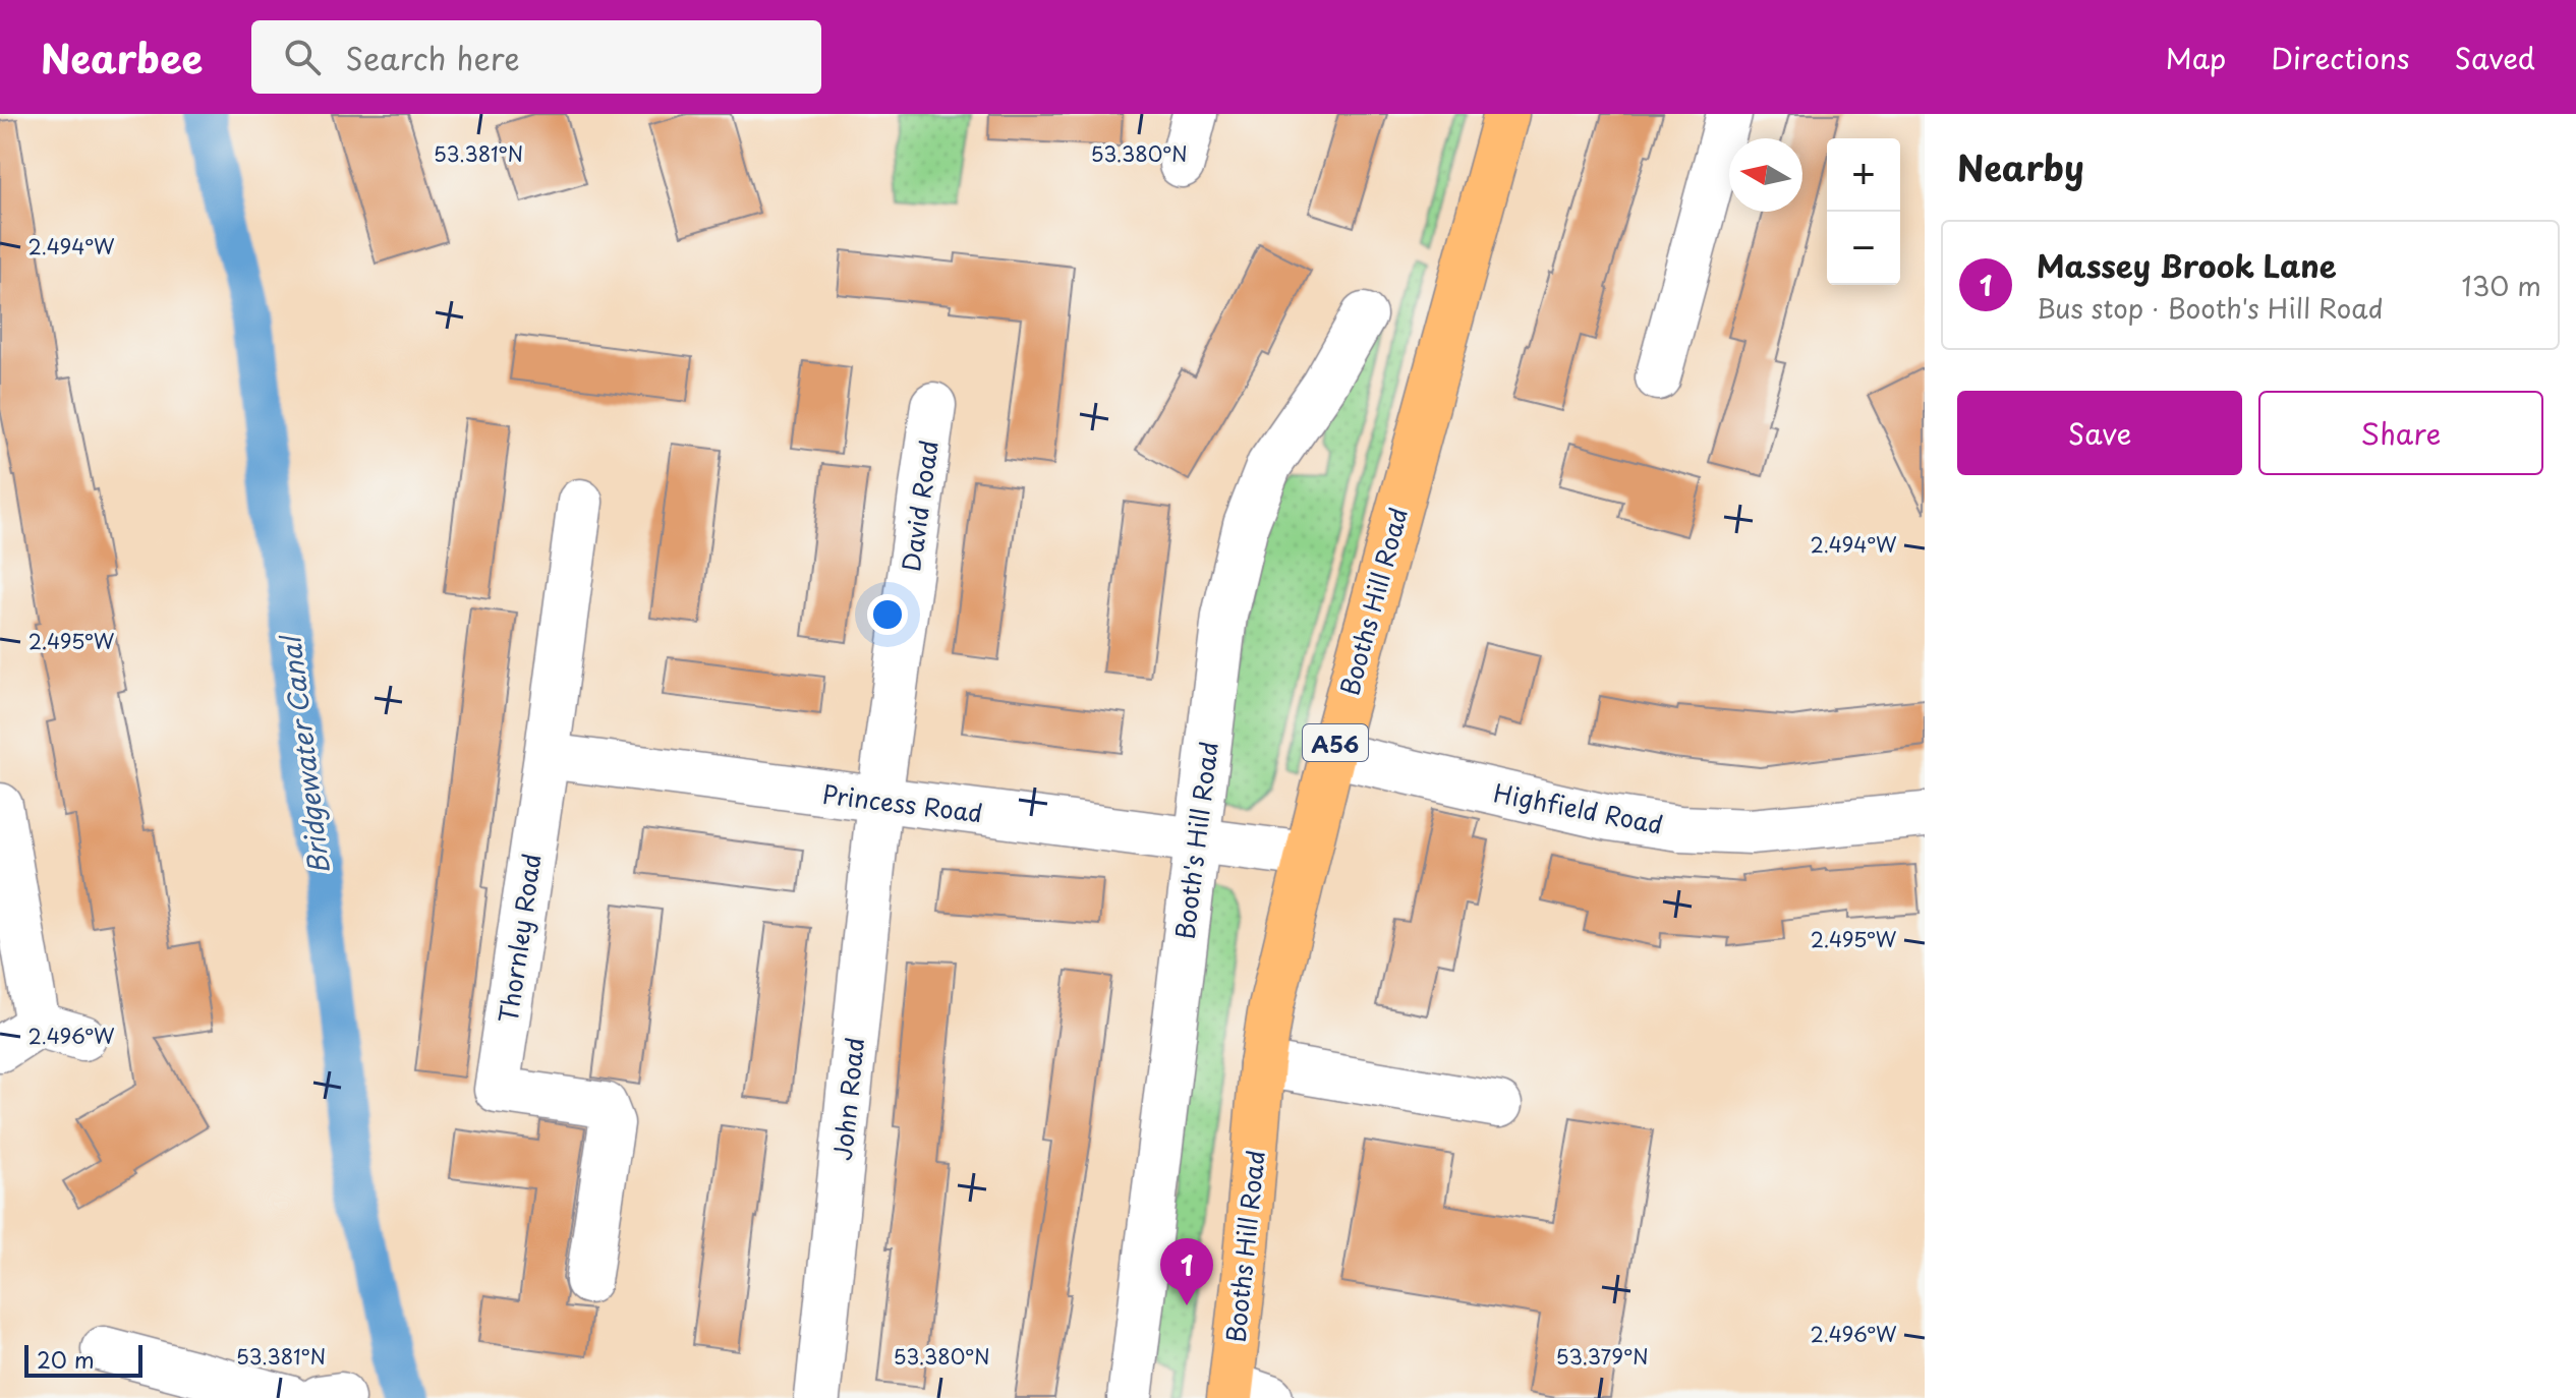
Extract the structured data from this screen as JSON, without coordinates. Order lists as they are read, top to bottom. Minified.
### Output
{"streets":{"main road":["Booths Hill Road","A56"],"street":["David Road","Princess Road","Highfield Road","Booth's Hill Road","Thornley Road","John Road"]},"crossings":[["David Road","Princess Road"],["David Road","John Road"],["Booths Hill Road","Princess Road"],["Booths Hill Road","Highfield Road"],["Princess Road","Booth's Hill Road"],["Princess Road","Thornley Road"],["Princess Road","John Road"]],"water":["Bridgewater Canal"],"scale_bar":"20 m","north":"left","page":{"header":"Nearbee","search":"Search here","nav":["Map","Directions","Saved"],"heading":"Nearby","map_buttons":["+","−"],"list":[{"mark":"1","name":"Massey Brook Lane","note":"Bus stop · Booth's Hill Road","value":"130 m"}],"buttons":["Save","Share"],"pins":"1","scale":"20 m"},"coordinates":["53.381°N","53.380°N","2.494°W","2.495°W","2.496°W","53.379°N"]}
